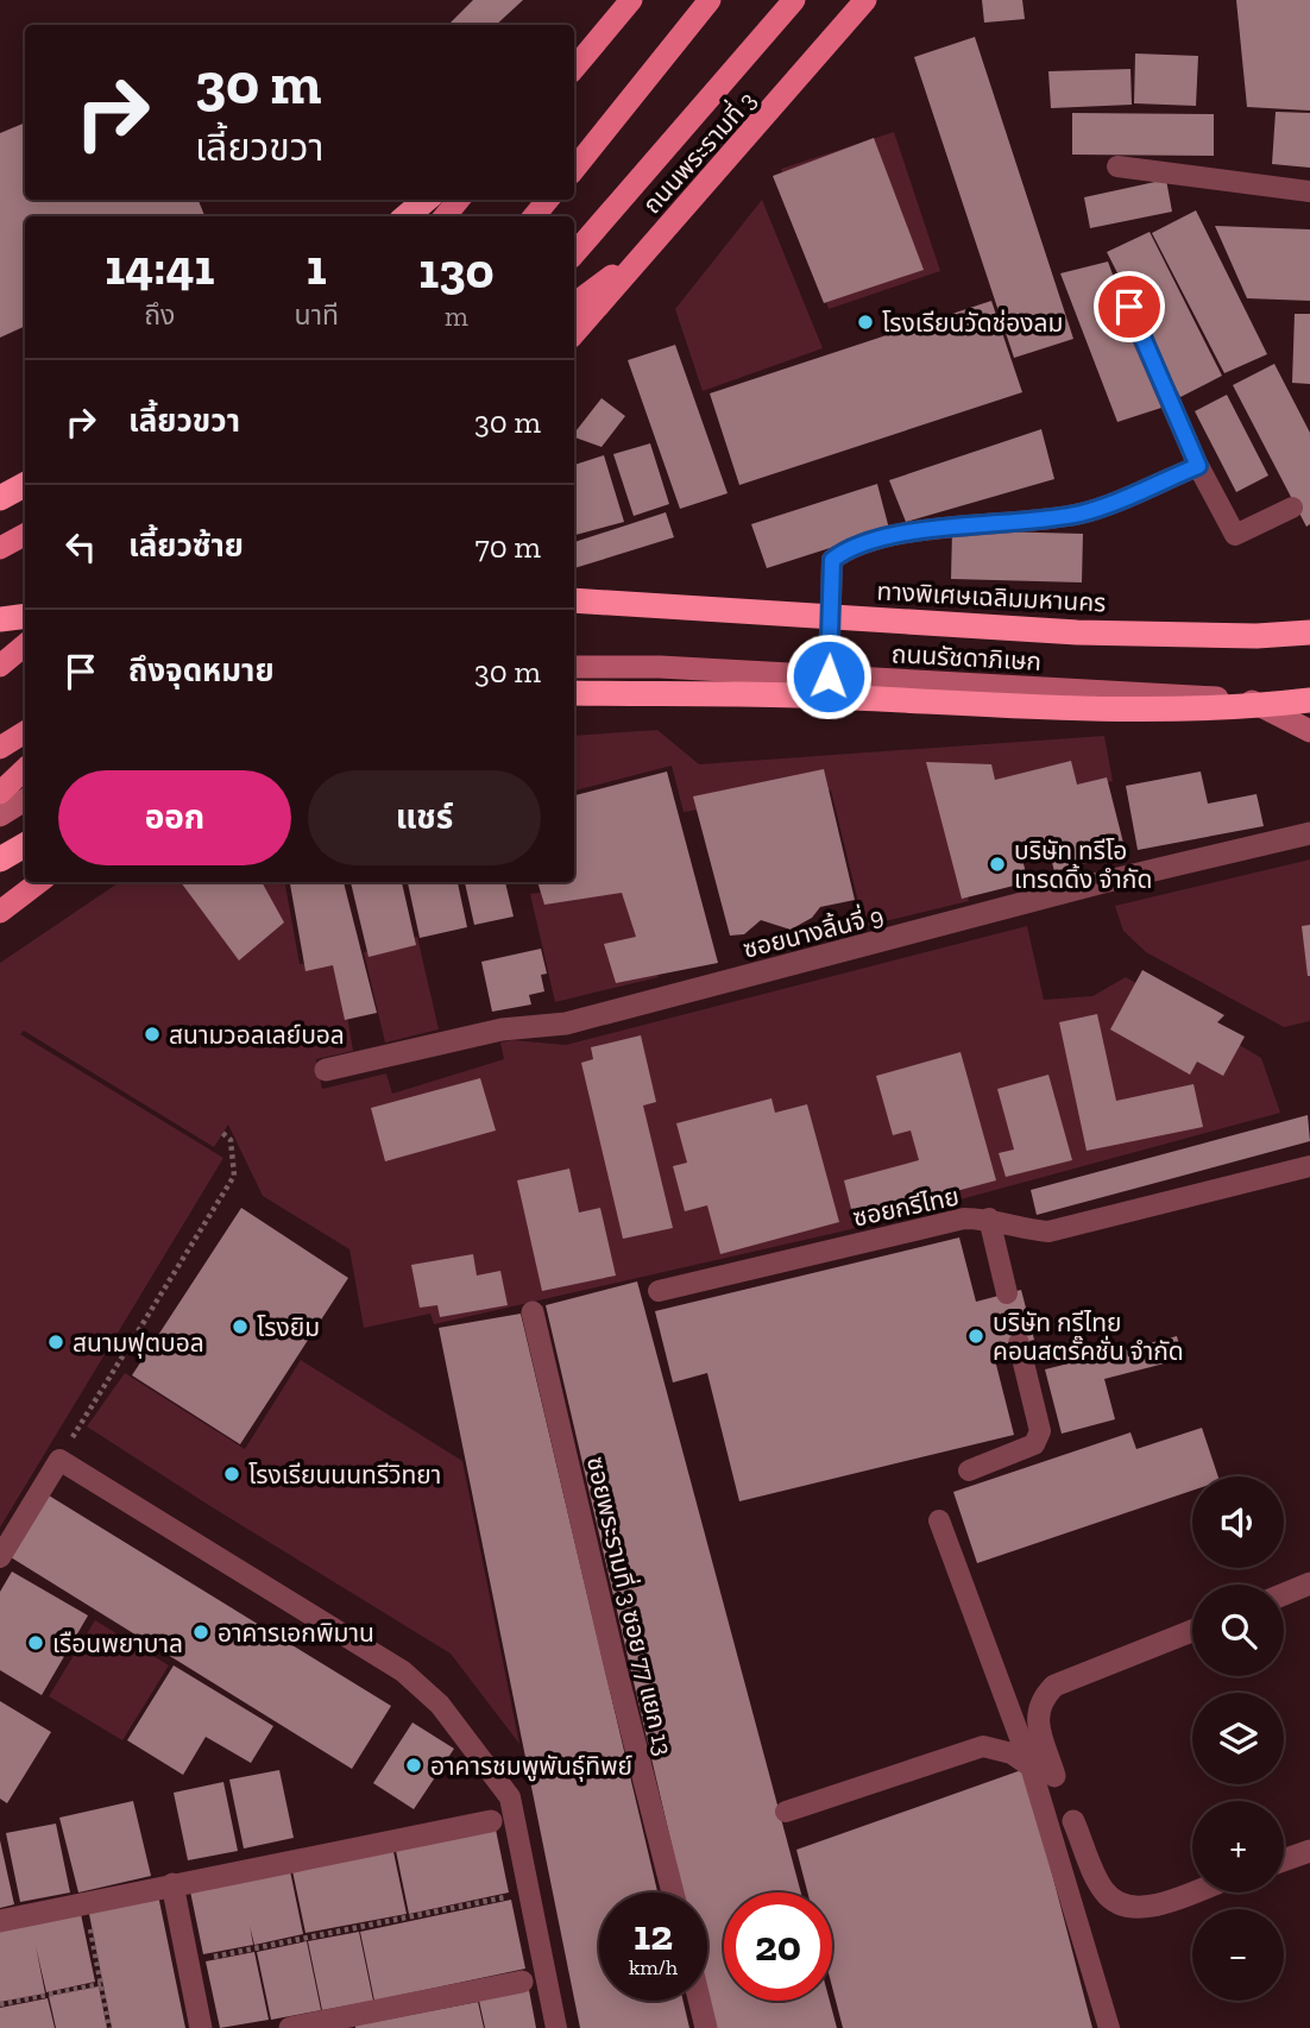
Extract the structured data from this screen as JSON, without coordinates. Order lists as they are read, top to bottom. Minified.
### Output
{"streets":{"highway":["ทางพิเศษเฉลิมมหานคร"],"main road":["ถนนพระรามที่ 3","ถนนรัชดาภิเษก"],"street":["ซอยนางลิ้นจี่ 9","ซอยพระรามที่ 3 ซอย 77 แยก 13"],"lane":["ซอยกรีไทย"]},"places":["โรงเรียนวัดช่องลม","บริษัท ทรีโอ เทรดดิ้ง จำกัด","สนามวอลเลย์บอล","โรงยิม","บริษัท กรีไทย คอนสตรั๊คชั่น จำกัด","สนามฟุตบอล","โรงเรียนนนทรีวิทยา","อาคารเอกพิมาน","เรือนพยาบาล","อาคารชมพูพันธุ์ทิพย์"],"page":{"turn":["30 m","เลี้ยวขวา"],"eta":["14:41","ถึง","1","นาที","130","m"],"list":[{"name":"เลี้ยวขวา","value":"30 m"},{"name":"เลี้ยวซ้าย","value":"70 m"},{"name":"ถึงจุดหมาย","value":"30 m"}],"buttons":["ออก","แชร์"],"map_buttons":["+","−"],"speed":"12 km/h","limit":"20"}}
